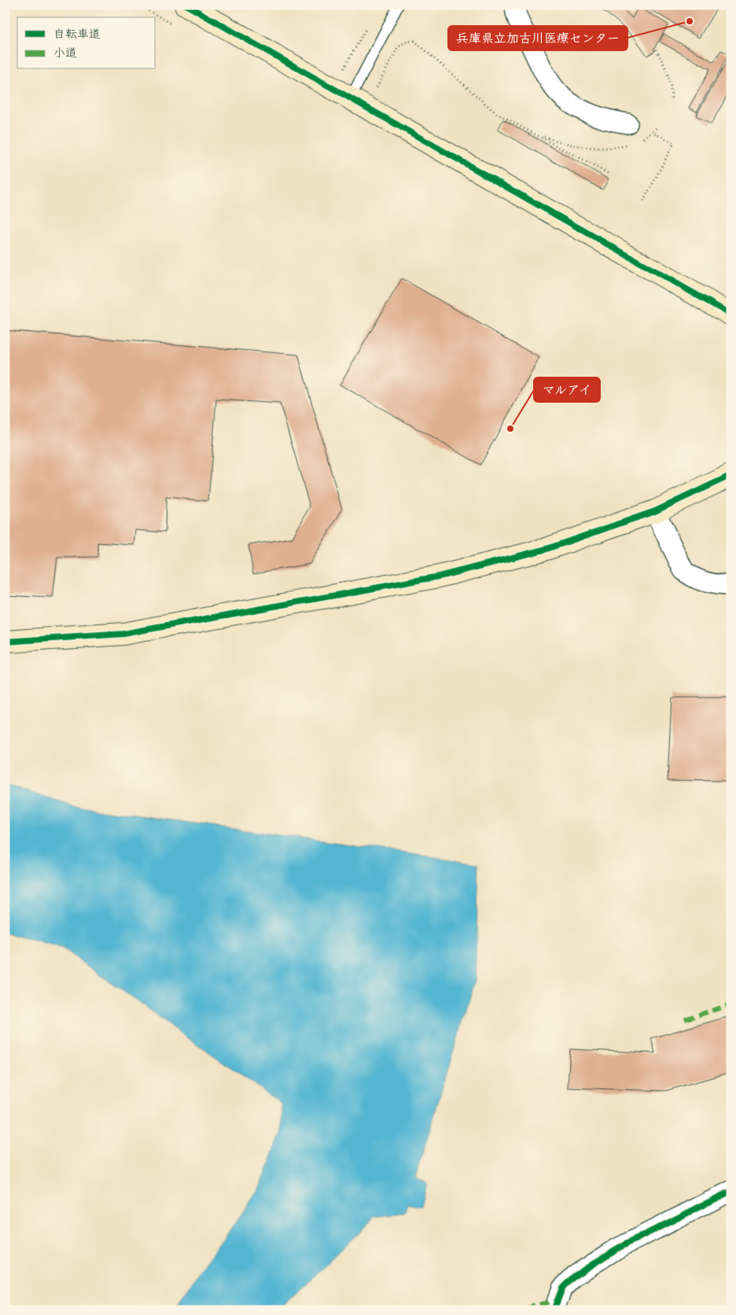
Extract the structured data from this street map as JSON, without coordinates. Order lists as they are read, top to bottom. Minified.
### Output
{"places":["兵庫県立加古川医療センター","マルアイ"],"legend":["自転車道","小道"]}
